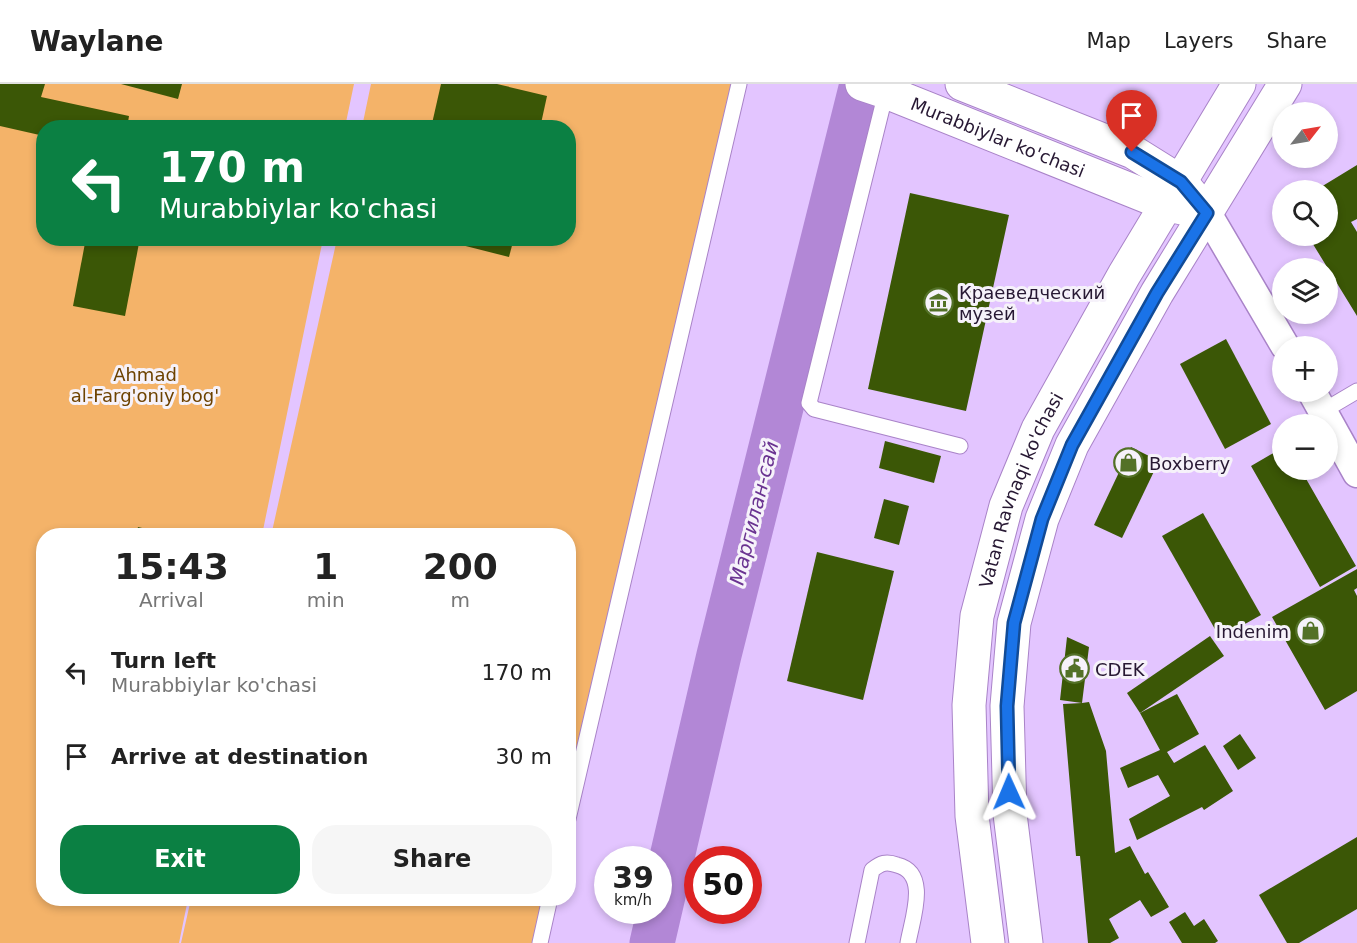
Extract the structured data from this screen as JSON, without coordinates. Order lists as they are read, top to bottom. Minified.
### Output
{"streets":{"main road":["Murabbiylar ko'chasi","Vatan Ravnaqi ko'chasi"]},"crossings":[["Murabbiylar ko'chasi","Vatan Ravnaqi ko'chasi"]],"water":["Маргилан-сай"],"parks":["Ahmad al-Farg'oniy bog'"],"places":{"museum":["Краеведческий музей"],"shop":["Boxberry","Indenim"],"public building":["CDEK"]},"north":"top right","page":{"header":"Waylane","nav":["Map","Layers","Share"],"map_buttons":["+","−"],"turn":["170 m","Murabbiylar ko'chasi"],"eta":["15:43","Arrival","1","min","200","m"],"list":[{"name":"Turn left","note":"Murabbiylar ko'chasi","value":"170 m"},{"name":"Arrive at destination","value":"30 m"}],"buttons":["Exit","Share"],"speed":"39 km/h","limit":"50"}}
